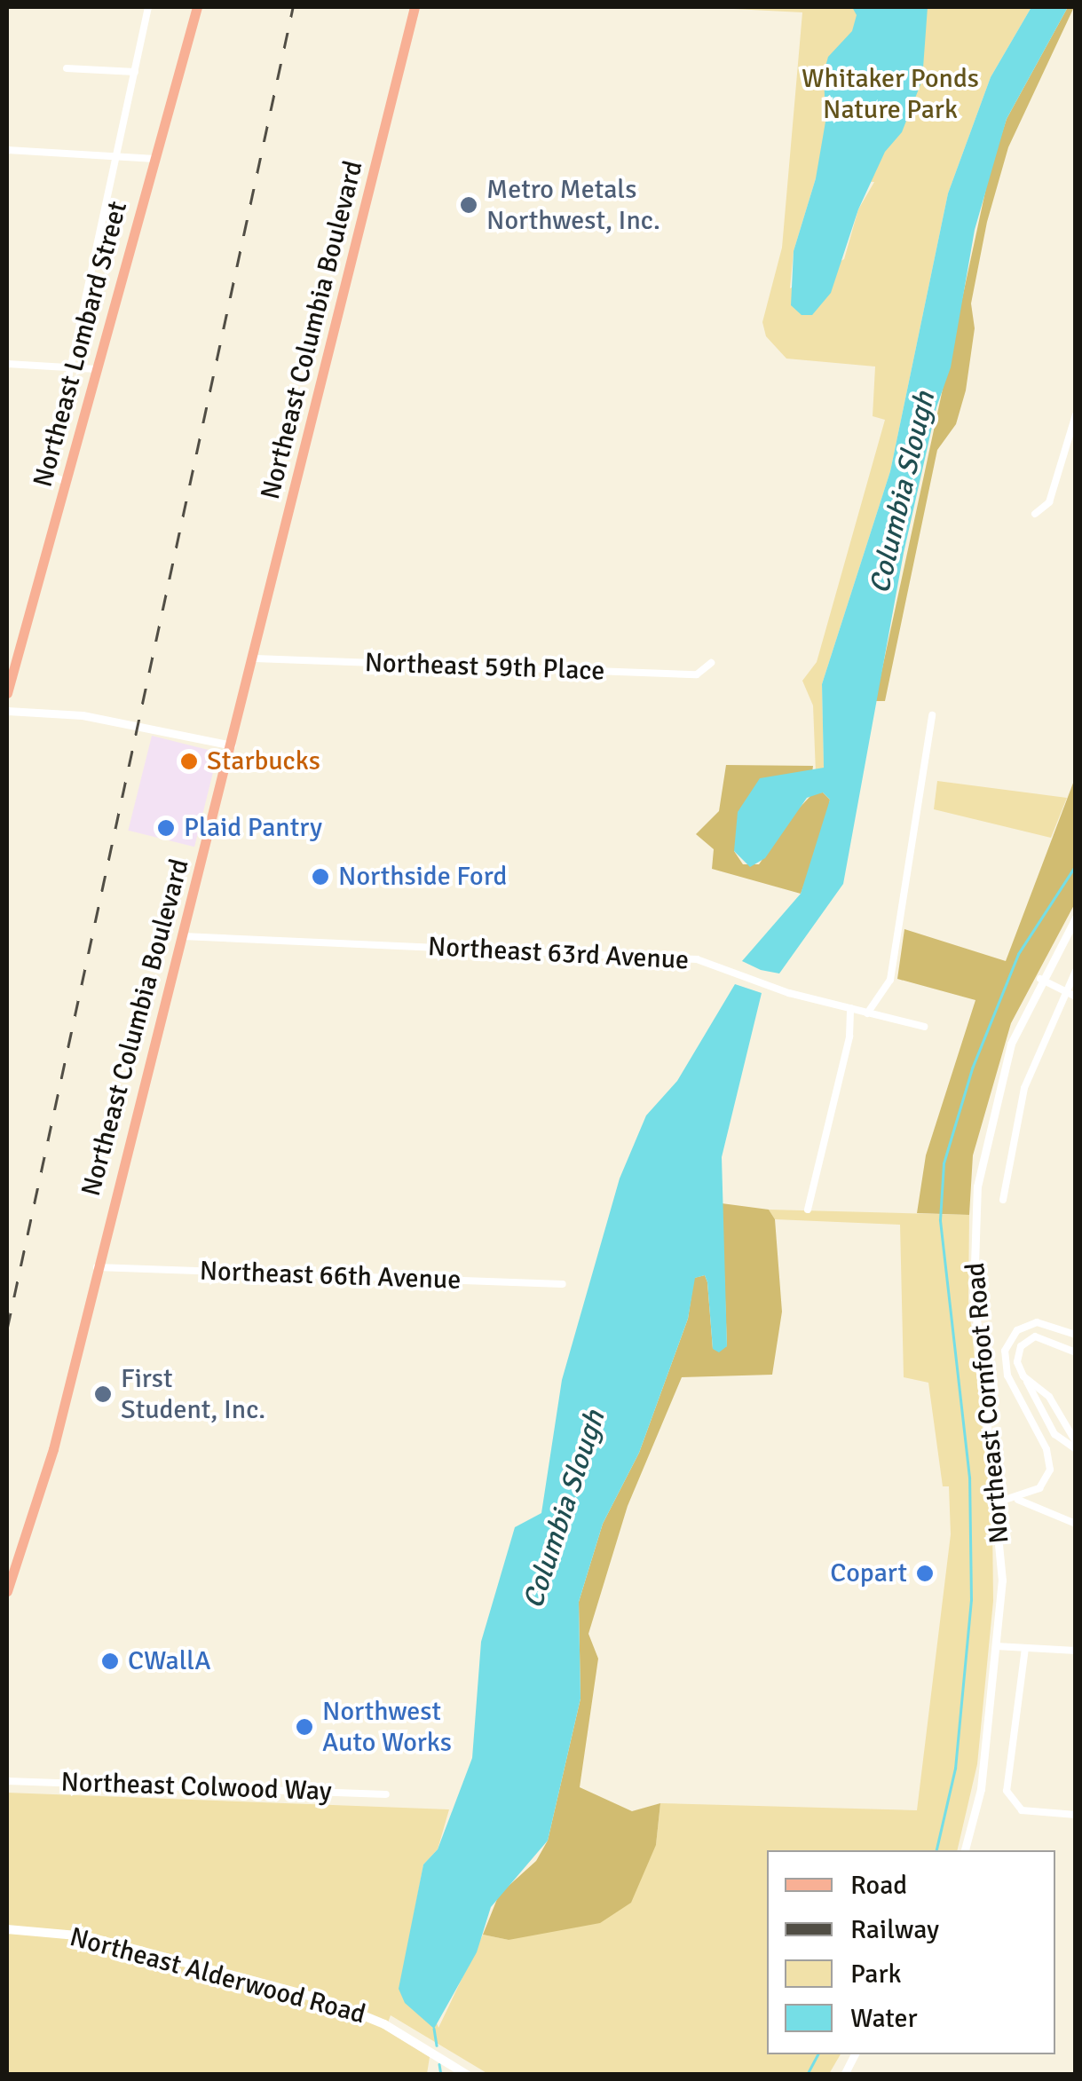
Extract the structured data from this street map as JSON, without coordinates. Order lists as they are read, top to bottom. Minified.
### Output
{"streets":{"main road":["Northeast Columbia Boulevard","Northeast Lombard Street","Northeast Alderwood Road"],"street":["Northeast 59th Place","Northeast 63rd Avenue","Northeast 66th Avenue","Northeast Cornfoot Road","Northeast Colwood Way"]},"crossings":[["Northeast Columbia Boulevard","Northeast 59th Place"],["Northeast Columbia Boulevard","Northeast 63rd Avenue"],["Northeast Columbia Boulevard","Northeast 66th Avenue"]],"water":["Columbia Slough"],"parks":["Whitaker Ponds Nature Park"],"places":["Metro Metals Northwest, Inc.","Starbucks","Plaid Pantry","Northside Ford","First Student, Inc.","Copart","CWallA","Northwest Auto Works"],"legend":["Road","Railway","Park","Water"]}
